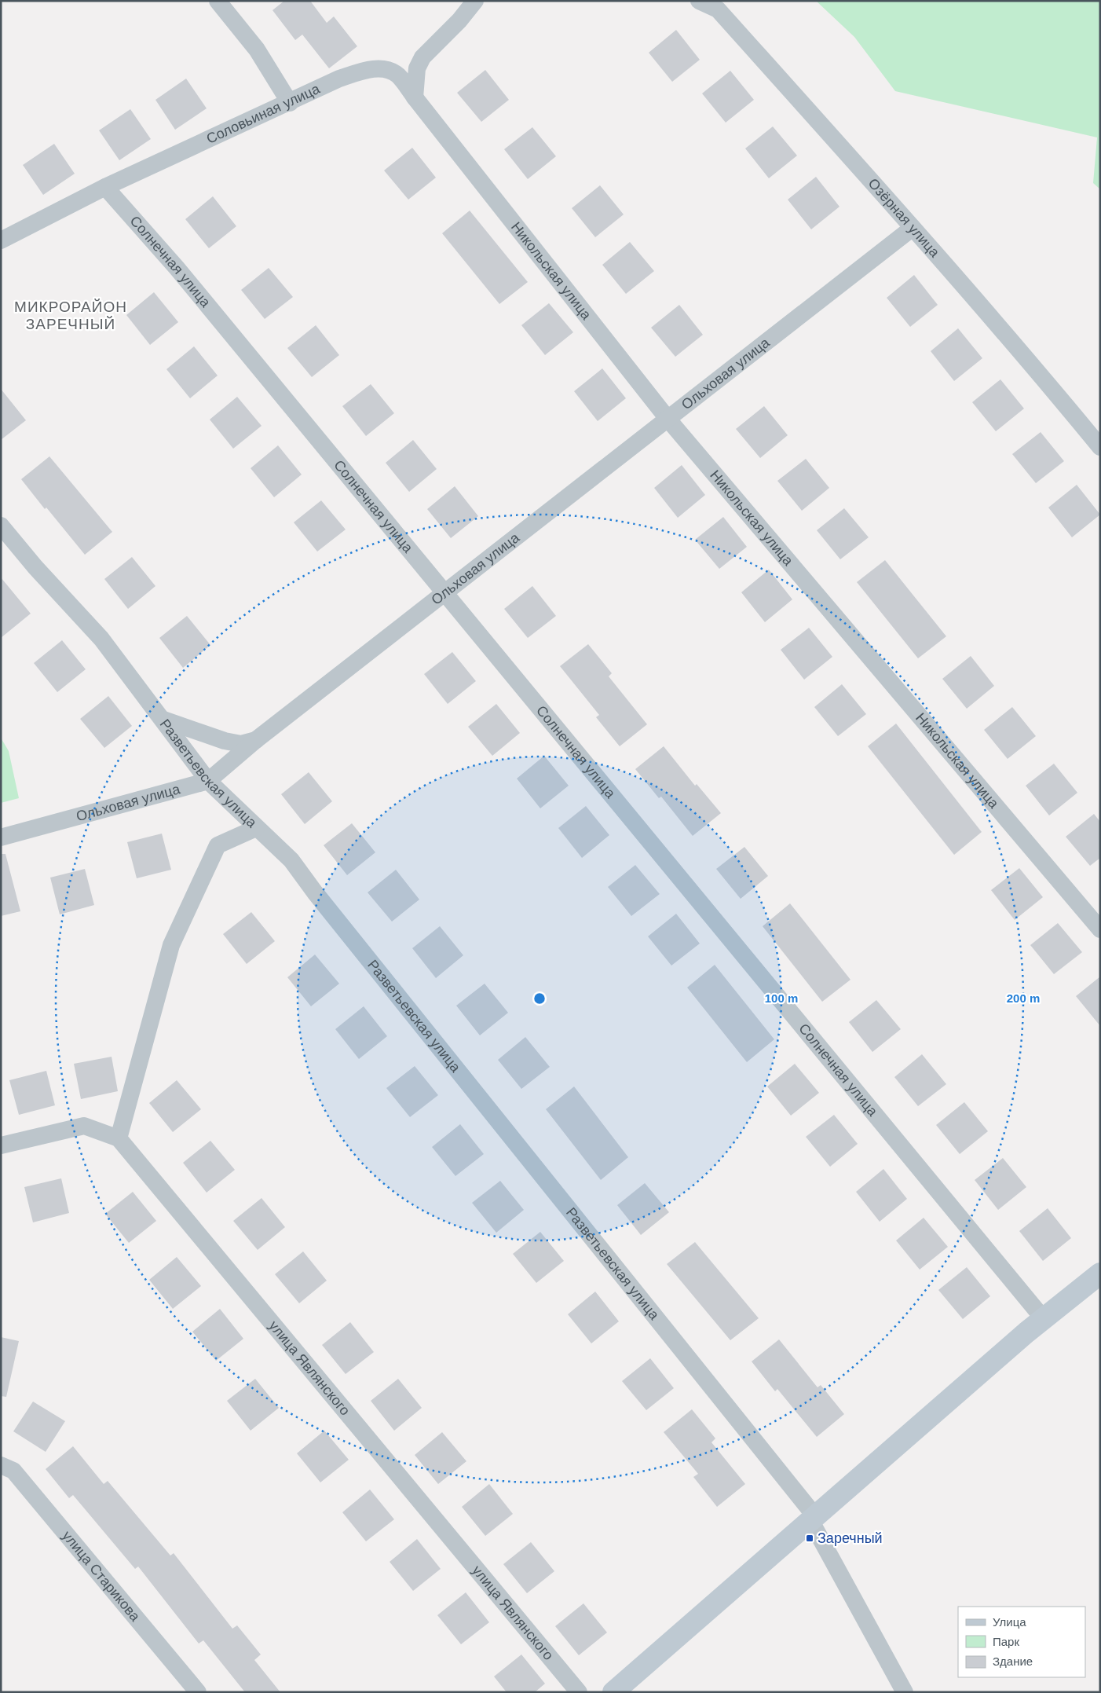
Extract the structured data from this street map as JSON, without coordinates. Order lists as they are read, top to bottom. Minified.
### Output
{"streets":{"street":["Соловьиная улица","Озёрная улица","Солнечная улица","Никольская улица","Ольховая улица","Разветьевская улица","улица Являнского","улица Старикова"]},"crossings":[["Соловьиная улица","Солнечная улица"],["Соловьиная улица","Никольская улица"],["Озёрная улица","Ольховая улица"],["Солнечная улица","Ольховая улица"],["Никольская улица","Ольховая улица"],["Ольховая улица","Разветьевская улица"]],"districts":["МИКРОРАЙОН ЗАРЕЧНЫЙ"],"places":{"transit":["Заречный"]},"legend":["Улица","Парк","Здание"],"rings":["100 m","200 m"]}
